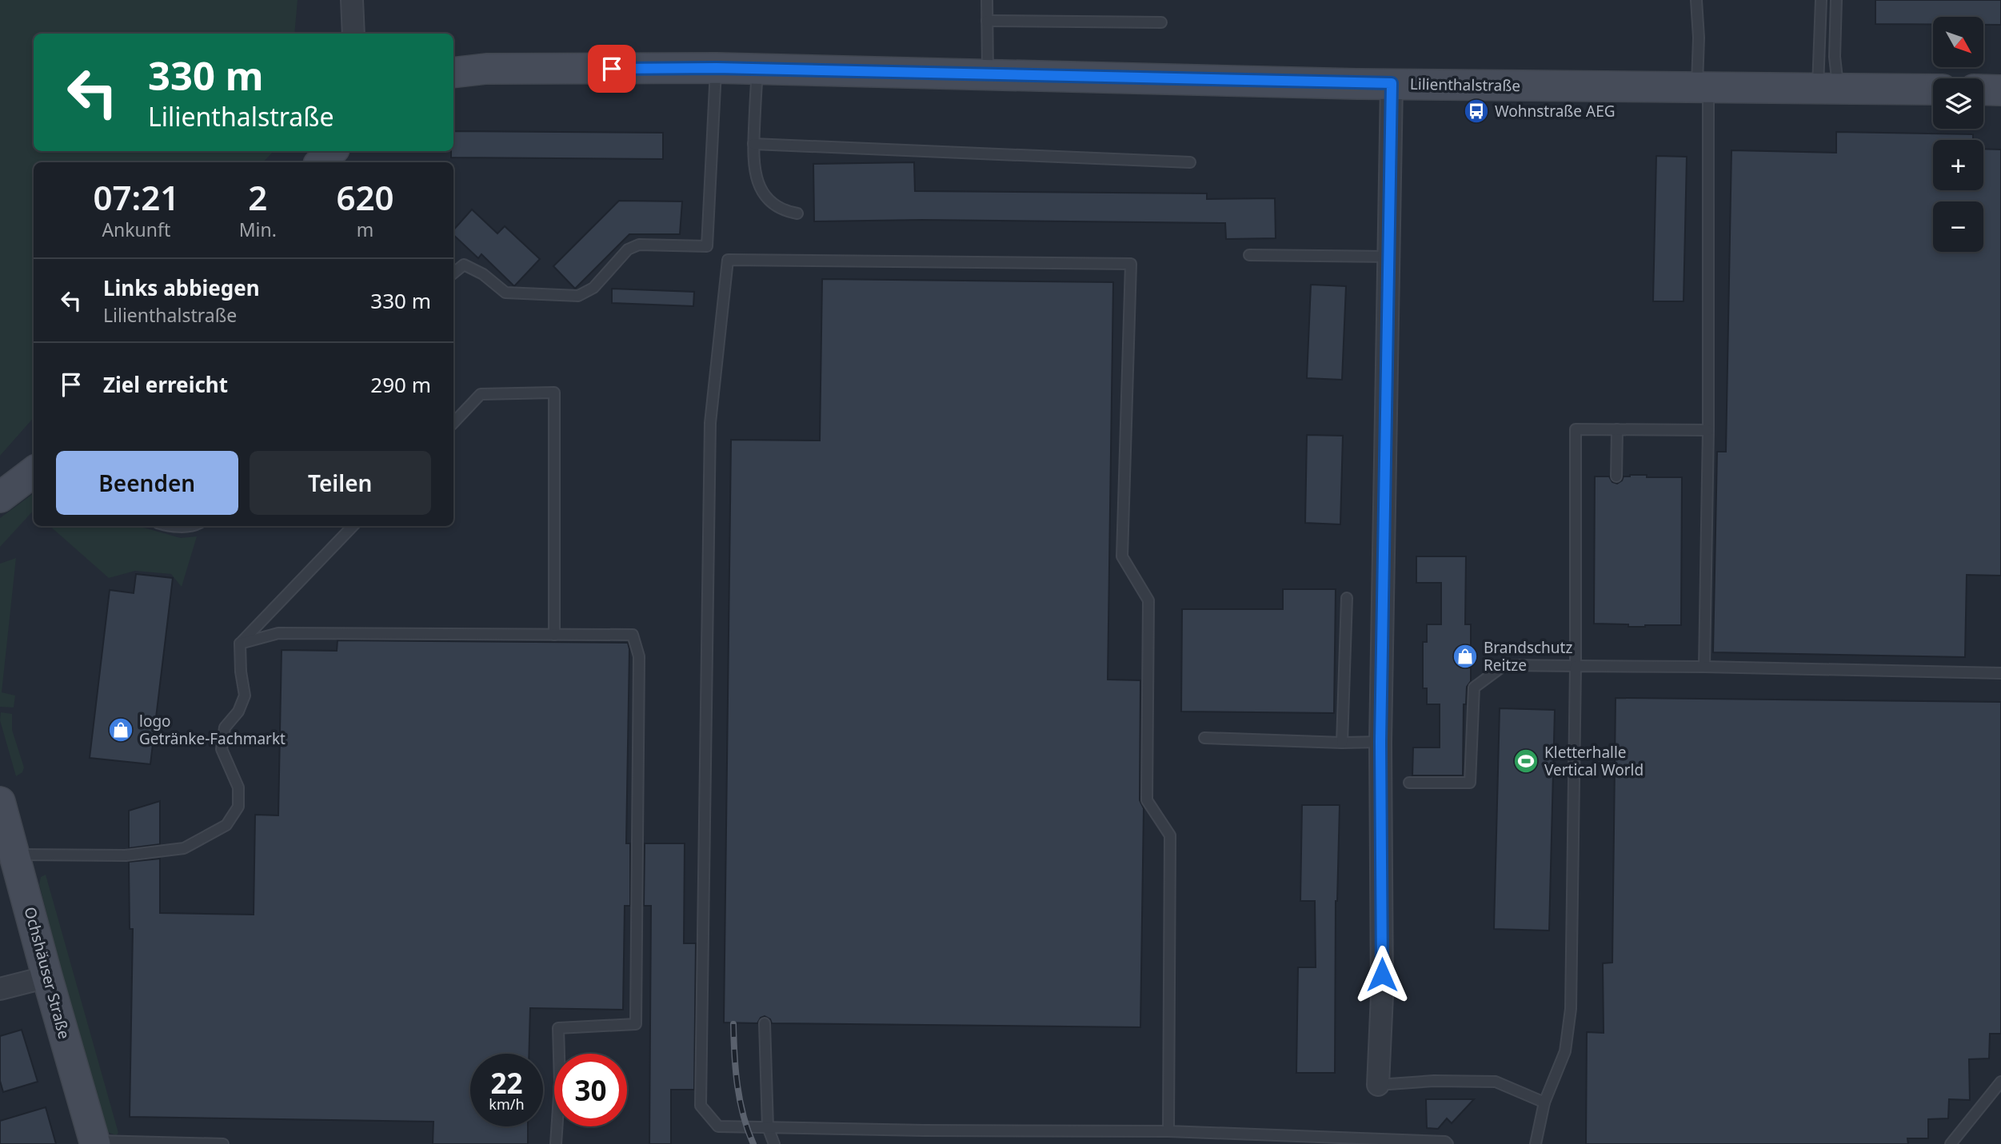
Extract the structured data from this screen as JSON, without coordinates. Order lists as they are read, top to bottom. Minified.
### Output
{"streets":{"main road":["Lilienthalstraße","Ochshäuser Straße"]},"places":{"bus stop":["Wohnstraße AEG"],"shop":["Brandschutz Reitze","logo Getränke-Fachmarkt"],"sports":["Kletterhalle Vertical World"]},"north":"bottom right","page":{"map_buttons":["+","−"],"turn":["330 m","Lilienthalstraße"],"eta":["07:21","Ankunft","2","Min.","620","m"],"list":[{"name":"Links abbiegen","note":"Lilienthalstraße","value":"330 m"},{"name":"Ziel erreicht","value":"290 m"}],"buttons":["Beenden","Teilen"],"speed":"22 km/h","limit":"30"}}
